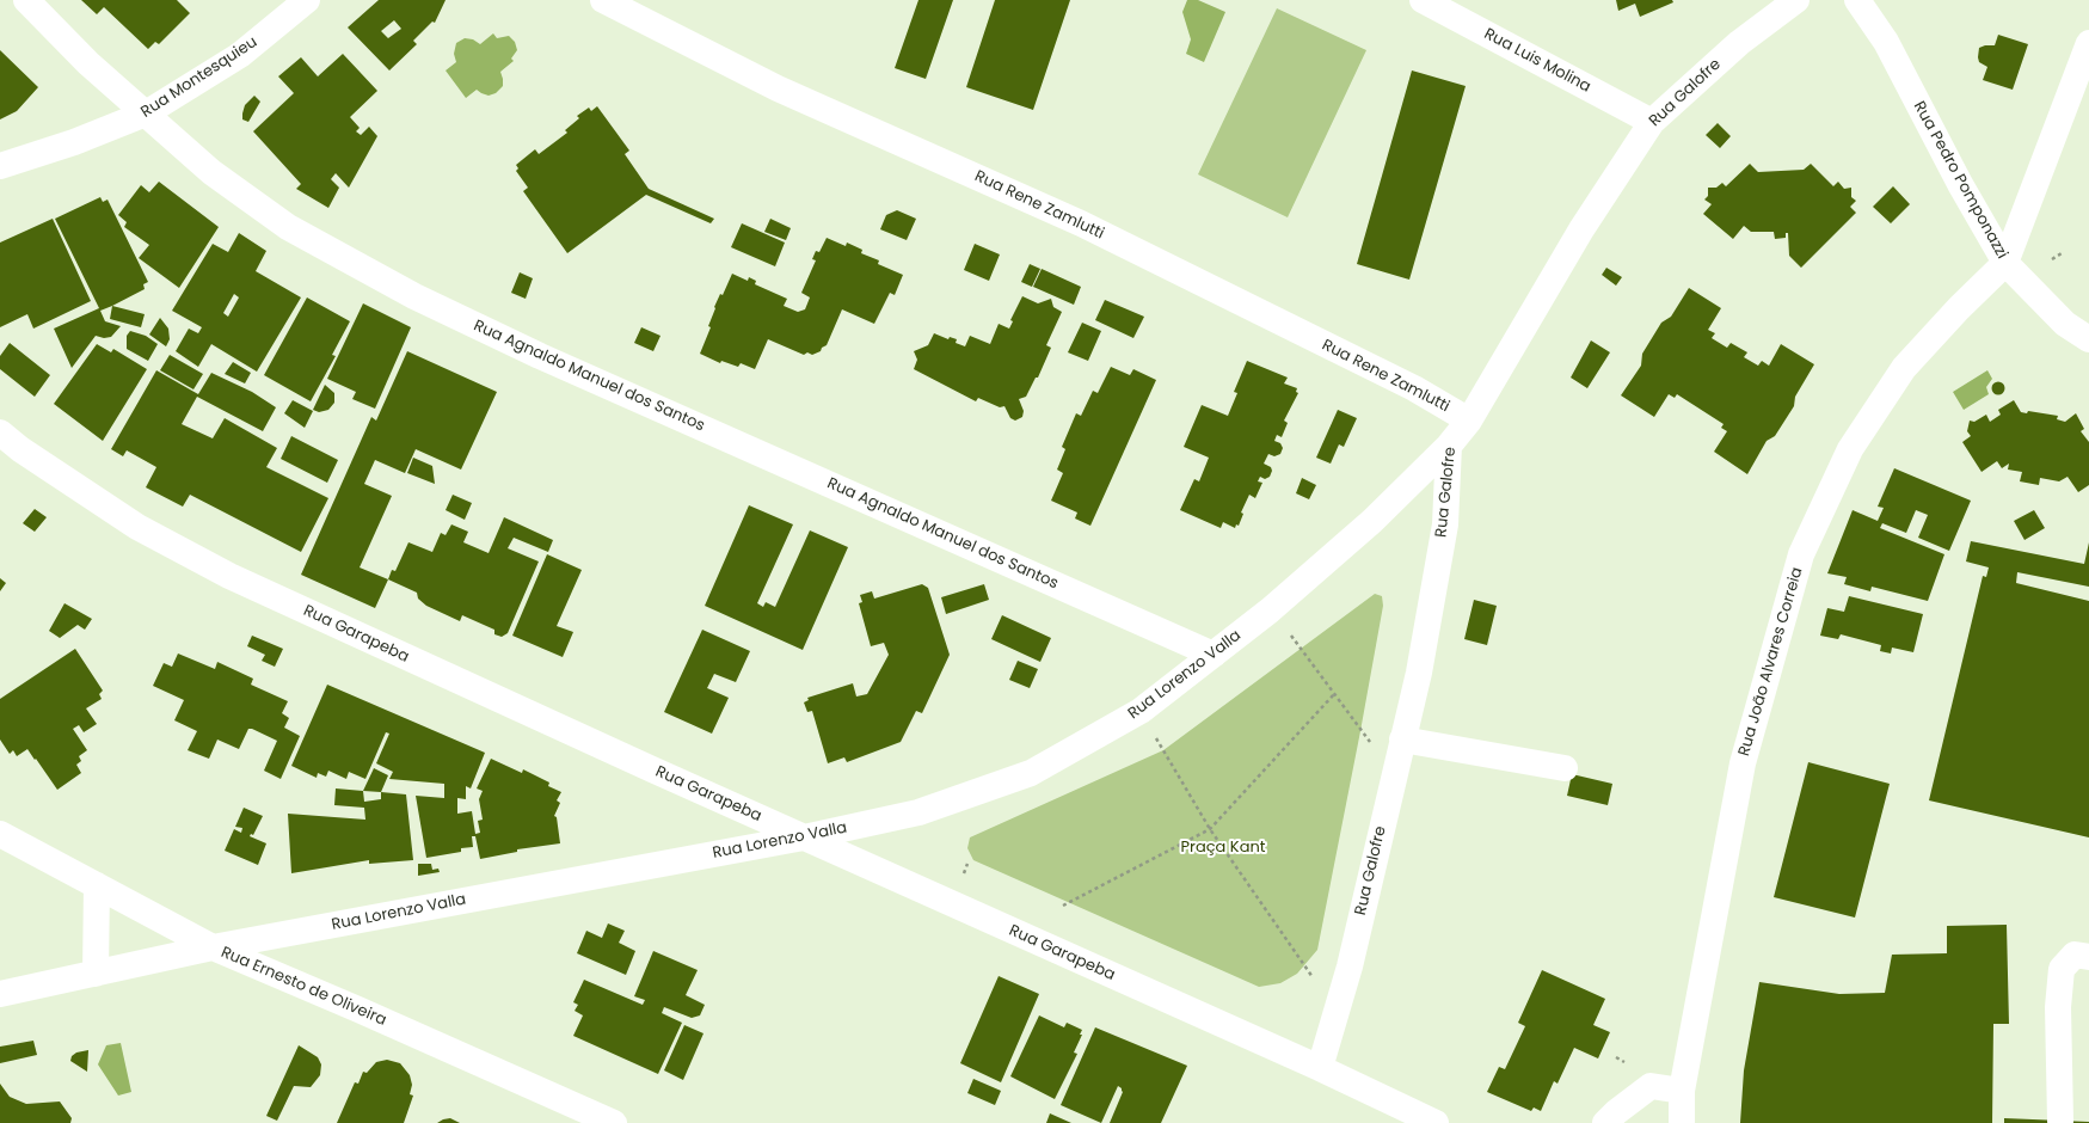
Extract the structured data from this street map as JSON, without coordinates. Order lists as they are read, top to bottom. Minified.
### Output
{"streets":{"street":["Rua Luis Molina","Rua Montesquieu","Rua Galofre","Rua Pedro Pomponazzi","Rua Rene Zamlutti","Rua Agnaldo Manuel dos Santos","Rua Garapeba","Rua João Alvares Correia","Rua Lorenzo Valla","Rua Ernesto de Oliveira"]},"crossings":[["Rua Luis Molina","Rua Galofre"],["Rua Montesquieu","Rua Agnaldo Manuel dos Santos"],["Rua Galofre","Rua Rene Zamlutti"],["Rua Galofre","Rua Garapeba"],["Rua Galofre","Rua Lorenzo Valla"],["Rua Pedro Pomponazzi","Rua João Alvares Correia"],["Rua Agnaldo Manuel dos Santos","Rua Lorenzo Valla"],["Rua Garapeba","Rua Lorenzo Valla"],["Rua Lorenzo Valla","Rua Ernesto de Oliveira"]],"parks":["Praça Kant"]}
